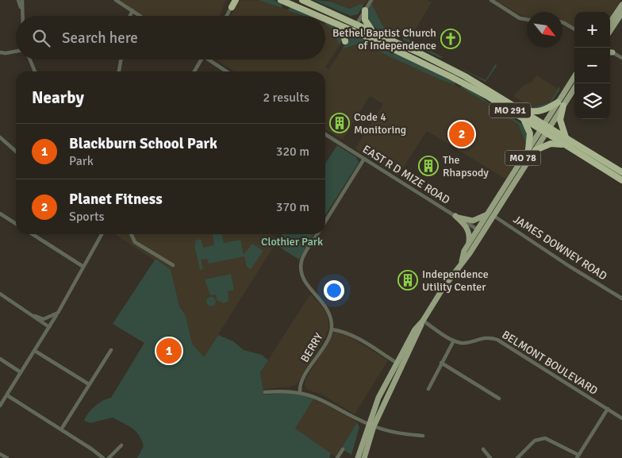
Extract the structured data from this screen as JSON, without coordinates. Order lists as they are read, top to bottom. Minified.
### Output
{"streets":{"highway":["MO 291"],"main road":["MO 78"],"street":["EAST R D MIZE ROAD","JAMES DOWNEY ROAD","BERRY","BELMONT BOULEVARD"]},"crossings":[["MO 291","MO 78"],["MO 78","EAST R D MIZE ROAD"],["MO 78","JAMES DOWNEY ROAD"],["EAST R D MIZE ROAD","BERRY"]],"parks":["Clothier Park"],"places":{"church":["Bethel Baptist Church of Independence"],"building":["Code 4 Monitoring","The Rhapsody","Independence Utility Center"]},"north":"bottom right","page":{"map_buttons":["+","−"],"search":"Search here","heading":["Nearby","2 results"],"pins":["2","1"],"list":[{"mark":"1","name":"Blackburn School Park","note":"Park","value":"320 m"},{"mark":"2","name":"Planet Fitness","note":"Sports","value":"370 m"}]}}
